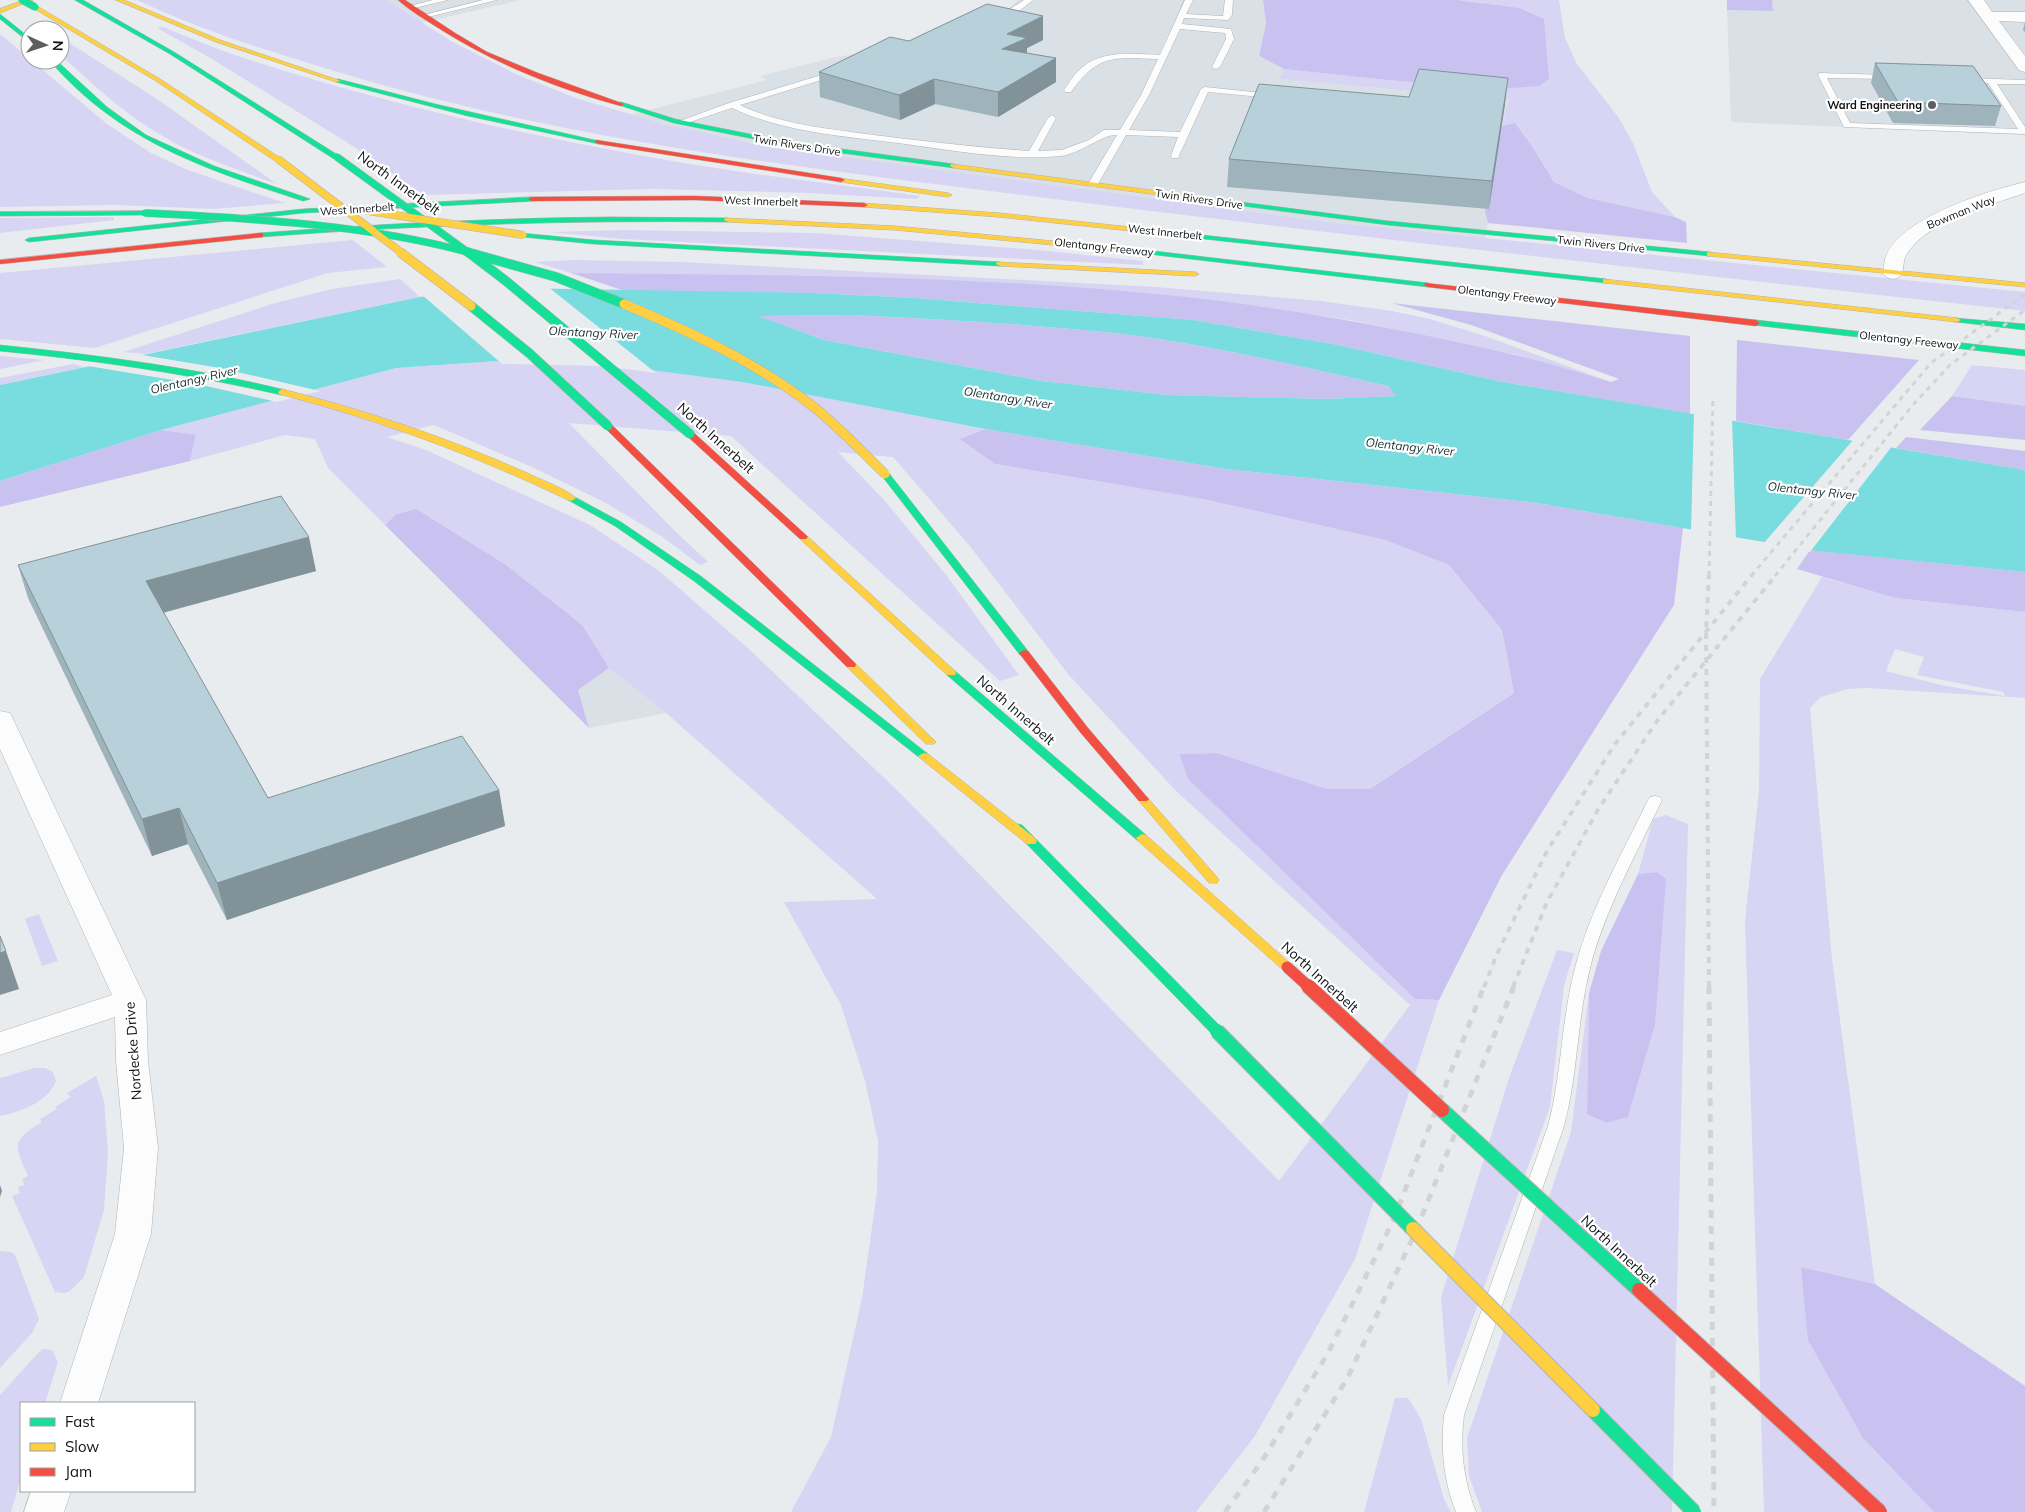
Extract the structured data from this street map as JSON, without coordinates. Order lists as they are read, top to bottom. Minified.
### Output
{"streets":{"main road":["Twin Rivers Drive","North Innerbelt","West Innerbelt","Olentangy Freeway"],"street":["Bowman Way","Nordecke Drive"]},"crossings":[["Twin Rivers Drive","Bowman Way"],["West Innerbelt","Olentangy Freeway"]],"water":["Olentangy River"],"places":["Ward Engineering"],"legend":["Fast","Slow","Jam"],"north":"right"}
